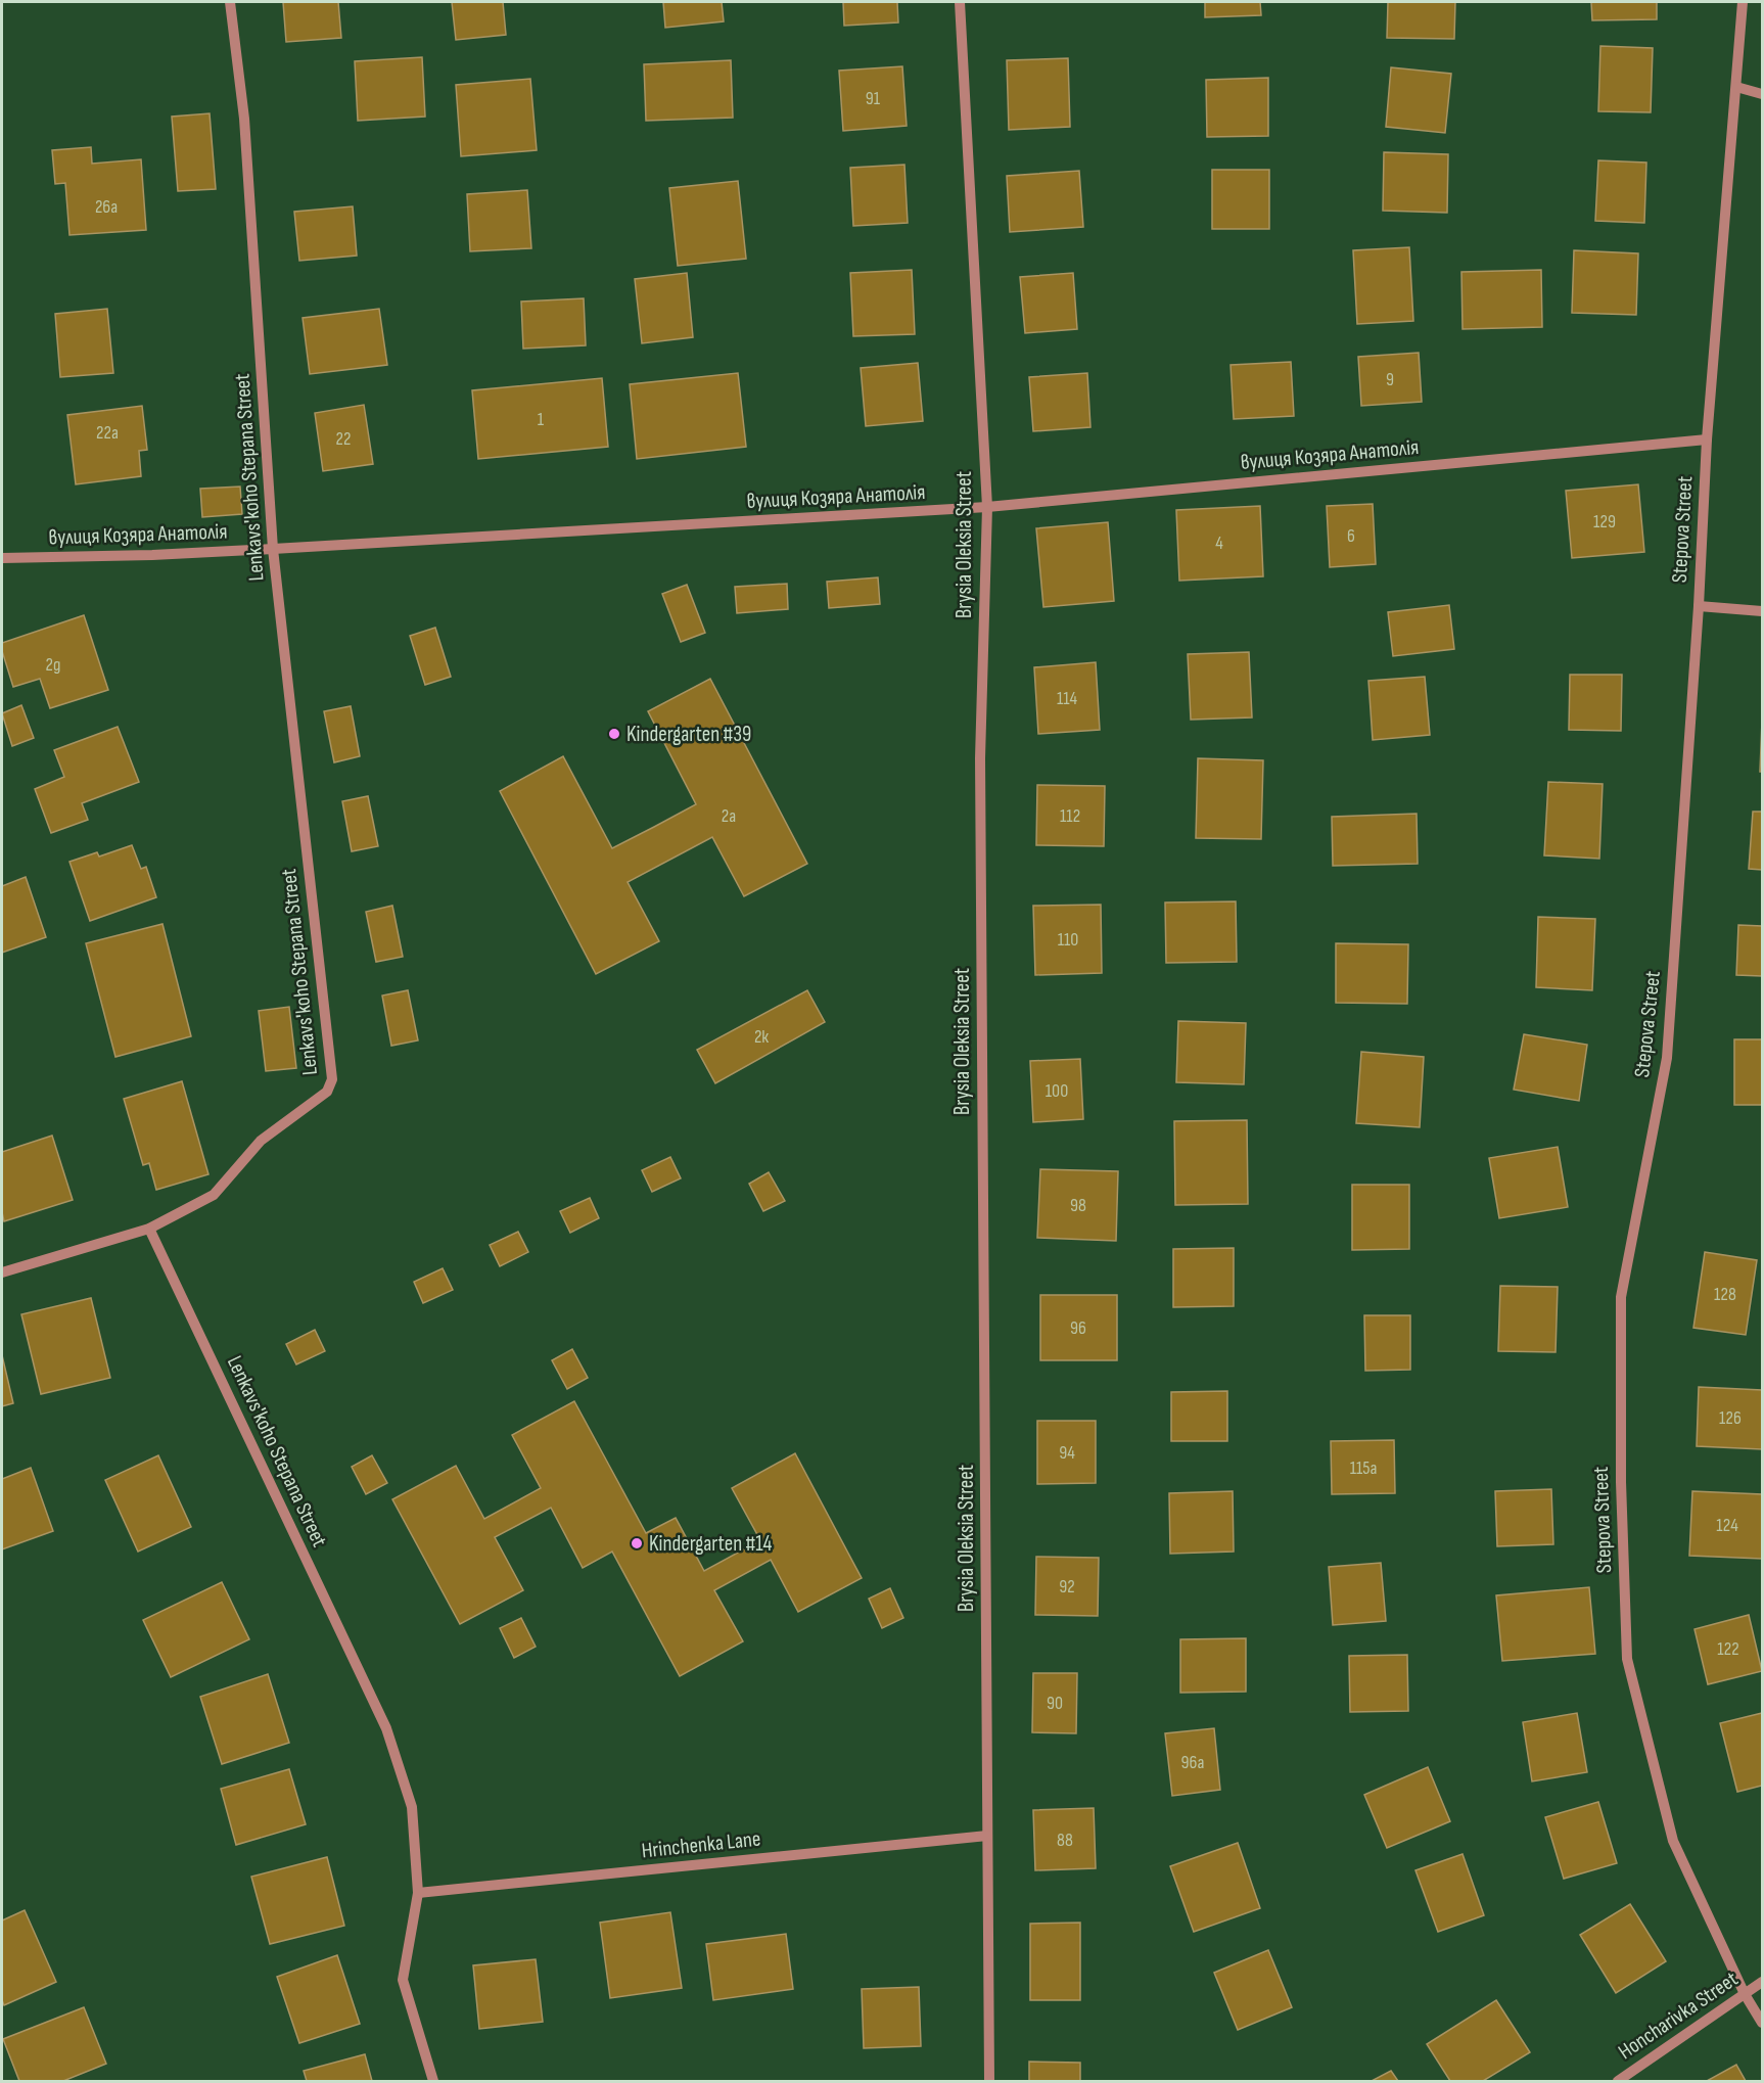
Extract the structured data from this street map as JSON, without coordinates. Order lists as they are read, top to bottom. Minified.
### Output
{"streets":{"street":["вулиця Козяра Анатолія","Lenkavsʹkoho Stepana Street","Stepova Street","Brysia Oleksia Street","Hrinchenka Lane","Honcharivka Street"]},"crossings":[["вулиця Козяра Анатолія","Lenkavsʹkoho Stepana Street"],["вулиця Козяра Анатолія","Stepova Street"],["вулиця Козяра Анатолія","Brysia Oleksia Street"],["Lenkavsʹkoho Stepana Street","Hrinchenka Lane"],["Stepova Street","Honcharivka Street"],["Brysia Oleksia Street","Hrinchenka Lane"]],"places":["Kindergarten #39","Kindergarten #14"],"house_numbers":["91","26а","9","1","22а","22","129","6","4","2д","114","2а","112","110","2к","100","98","128","96","126","94","115а","124","92","122","90","96а","88"]}
